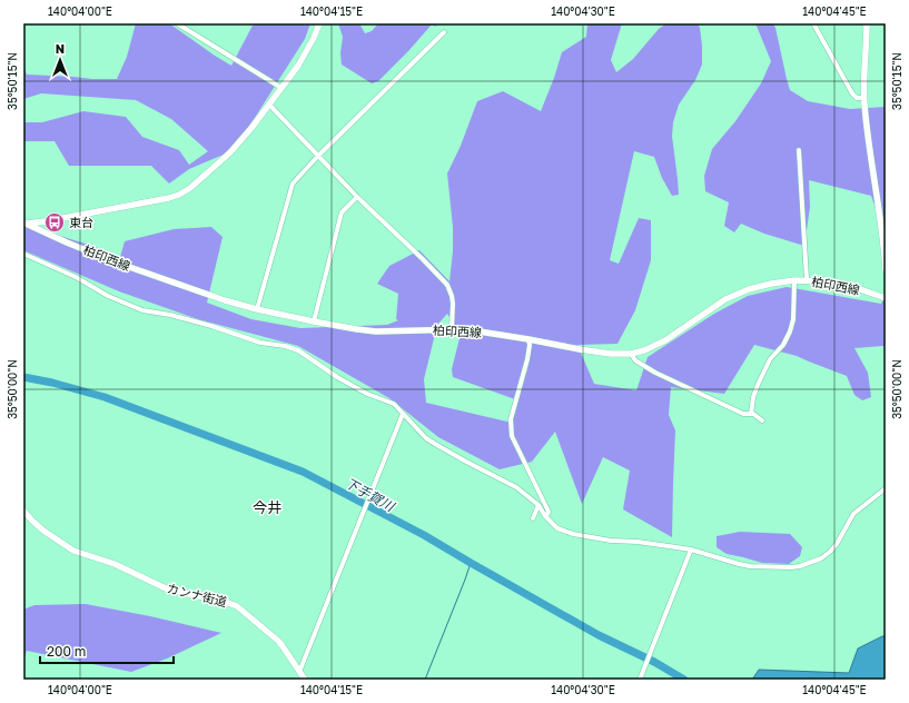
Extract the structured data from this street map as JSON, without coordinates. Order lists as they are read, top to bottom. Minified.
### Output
{"streets":{"street":["柏印西線","カンナ街道"]},"districts":["今井"],"water":["下手賀川"],"places":{"bus stop":["東台"]},"scale_bar":"200 m","north":"top","coordinates":["140°04'00\"E","140°04'15\"E","140°04'30\"E","140°04'45\"E","35°50'15\"N","35°50'00\"N"]}
